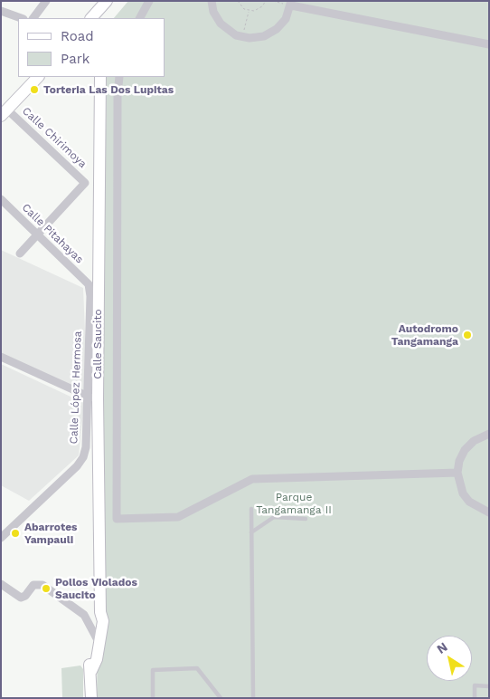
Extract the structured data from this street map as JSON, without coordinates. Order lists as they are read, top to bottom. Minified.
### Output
{"streets":{"street":["Calle Chirimoya","Calle Pitahayas","Calle Saucito","Calle López Hermosa"]},"crossings":[["Calle Chirimoya","Calle Pitahayas"],["Calle Pitahayas","Calle López Hermosa"],["Calle Saucito","Calle López Hermosa"]],"parks":["Parque Tangamanga II"],"places":["Torteria Las Dos Lupitas","Autodromo Tangamanga","Abarrotes Yampauli","Pollos Violados Saucito"],"legend":["Road","Park"],"north":"top left"}
